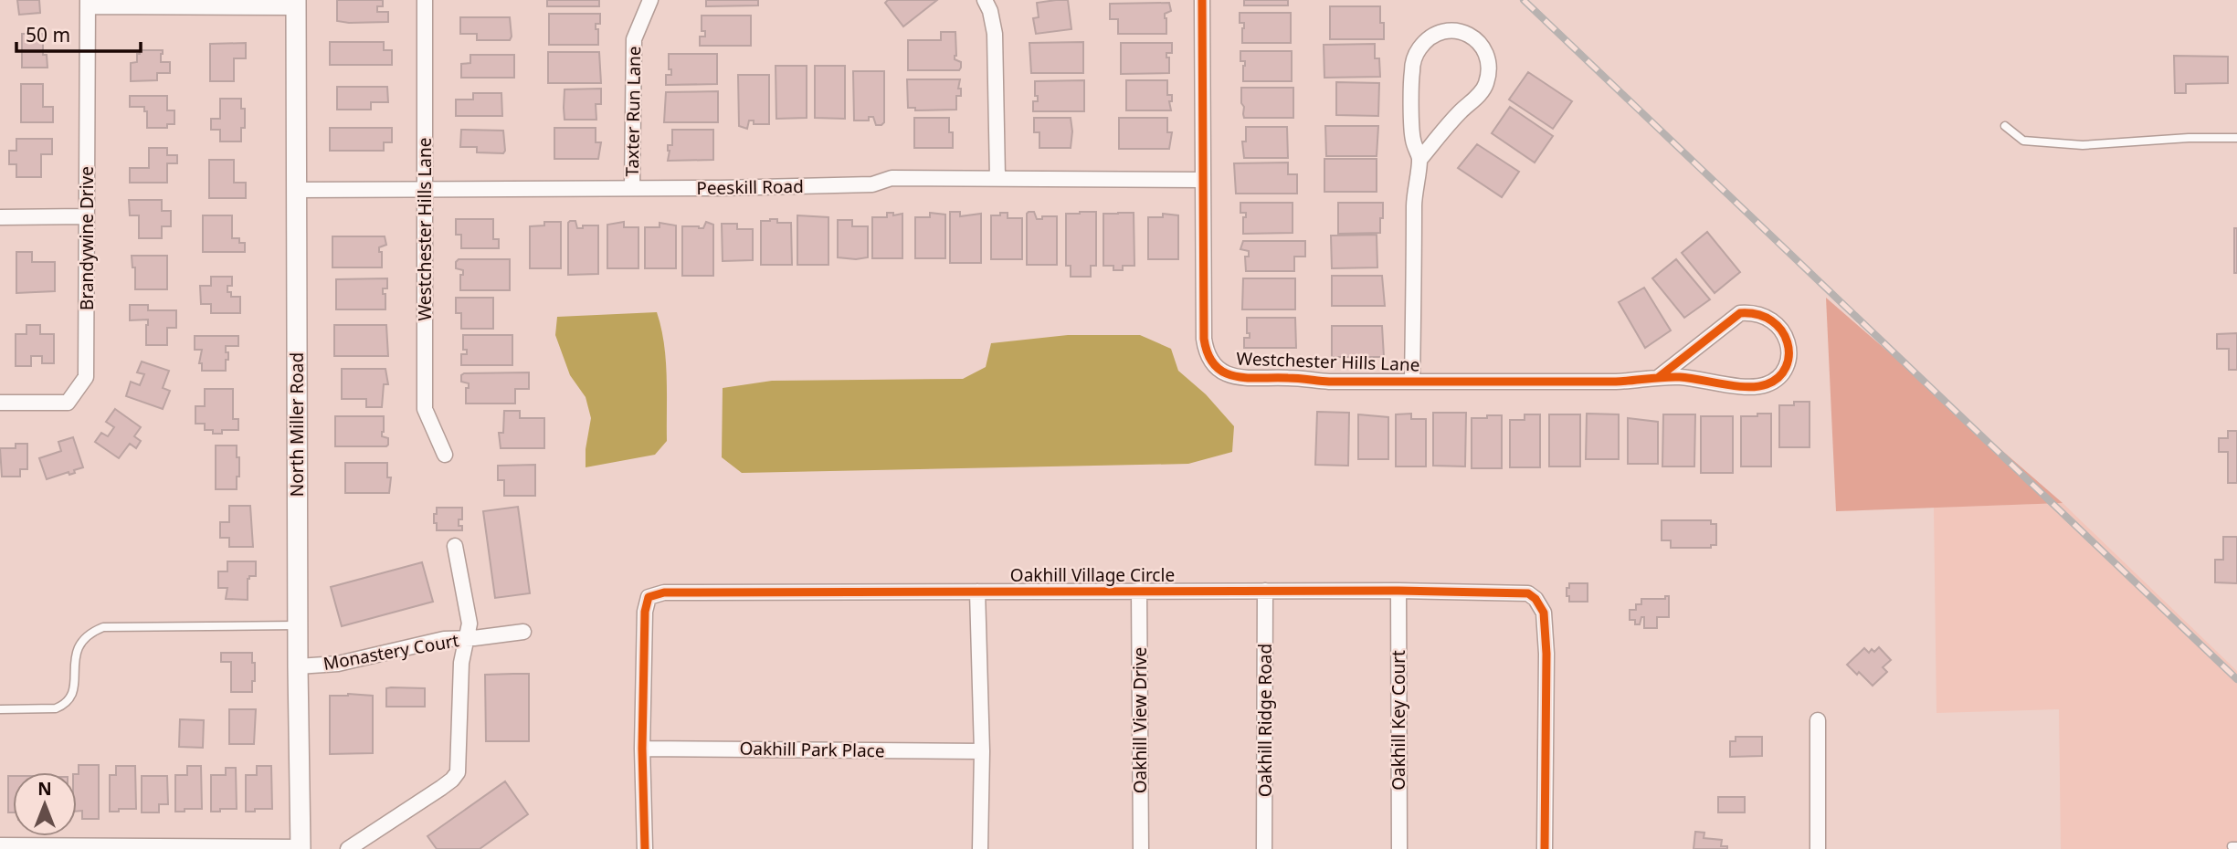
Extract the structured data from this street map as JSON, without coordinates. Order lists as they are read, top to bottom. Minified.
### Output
{"streets":{"street":["Taxter Run Lane","Peeskill Road","Westchester Hills Lane","Brandywine Drive","North Miller Road","Oakhill Village Circle","Monastery Court","Oakhill View Drive","Oakhill Ridge Road","Oakhill Key Court","Oakhill Park Place"]},"crossings":[["Taxter Run Lane","Peeskill Road"],["Peeskill Road","Westchester Hills Lane"],["Peeskill Road","North Miller Road"],["North Miller Road","Monastery Court"],["Oakhill Village Circle","Oakhill View Drive"],["Oakhill Village Circle","Oakhill Ridge Road"],["Oakhill Village Circle","Oakhill Key Court"],["Oakhill Village Circle","Oakhill Park Place"]],"scale_bar":"50 m","north":"top"}
